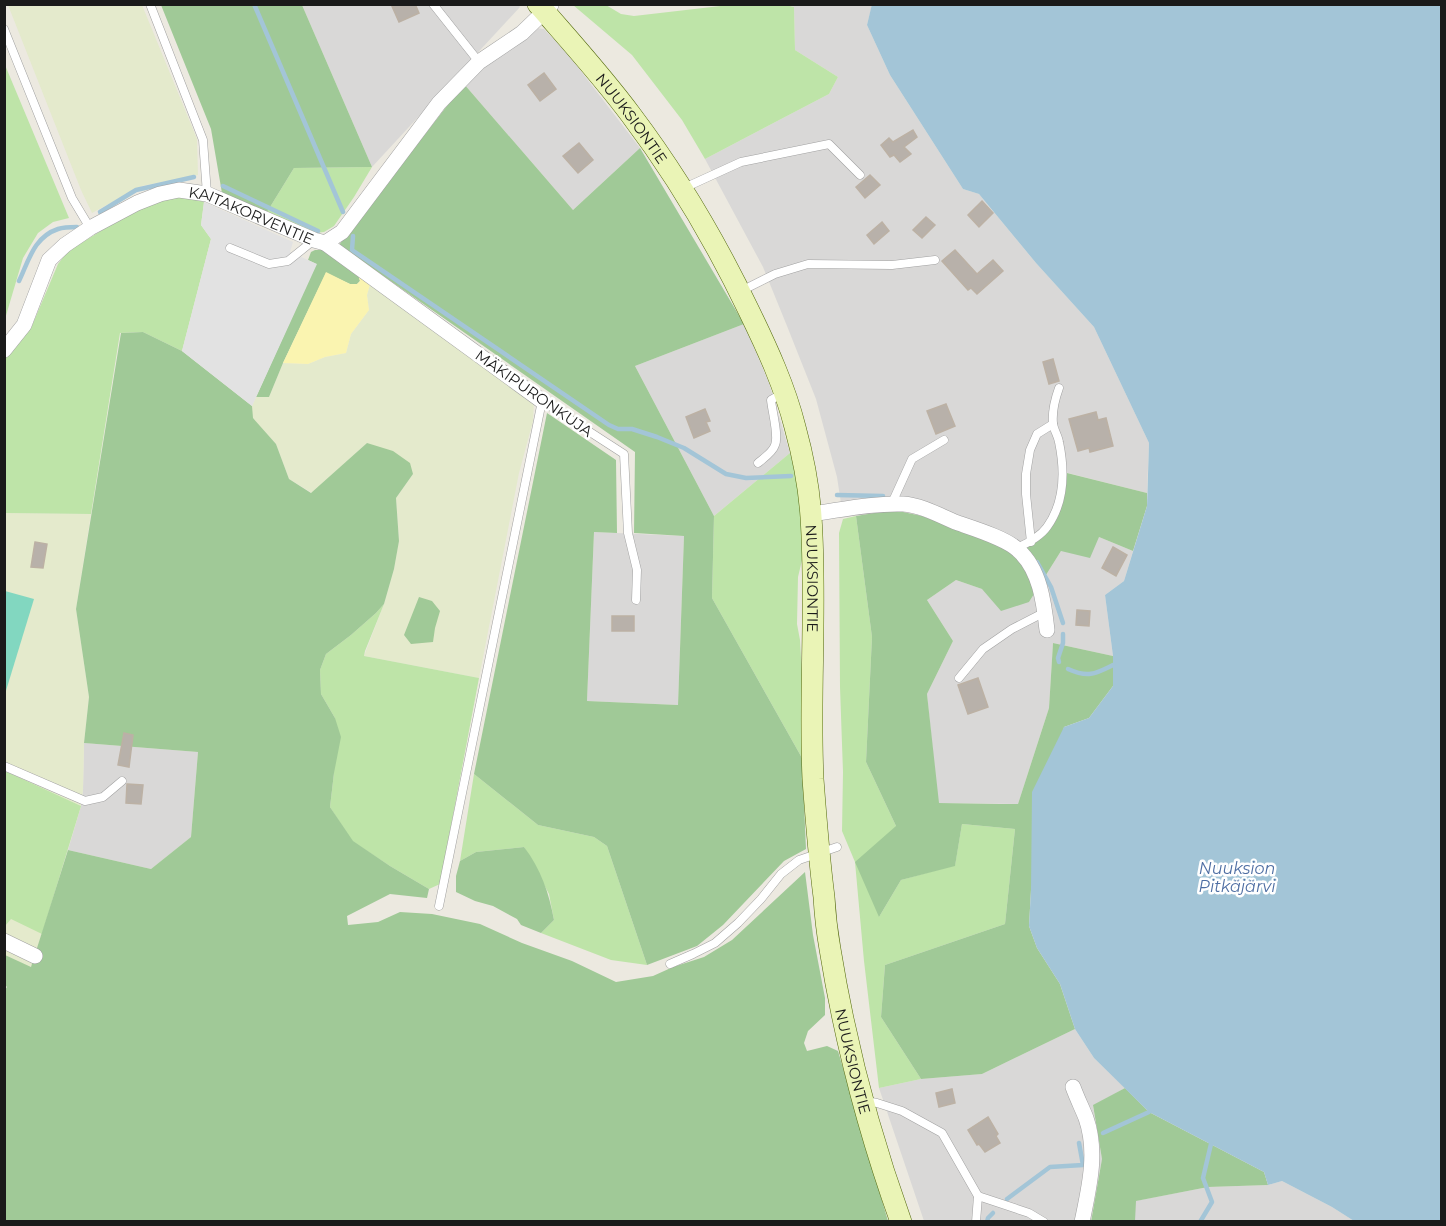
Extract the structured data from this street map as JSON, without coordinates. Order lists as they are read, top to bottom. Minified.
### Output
{"streets":{"street":["NUUKSIONTIE","KAITAKORVENTIE","MÄKIPURONKUJA"]},"crossings":[["NUUKSIONTIE","KAITAKORVENTIE"],["KAITAKORVENTIE","MÄKIPURONKUJA"]],"water":["Nuuksion Pitkäjärvi"]}
